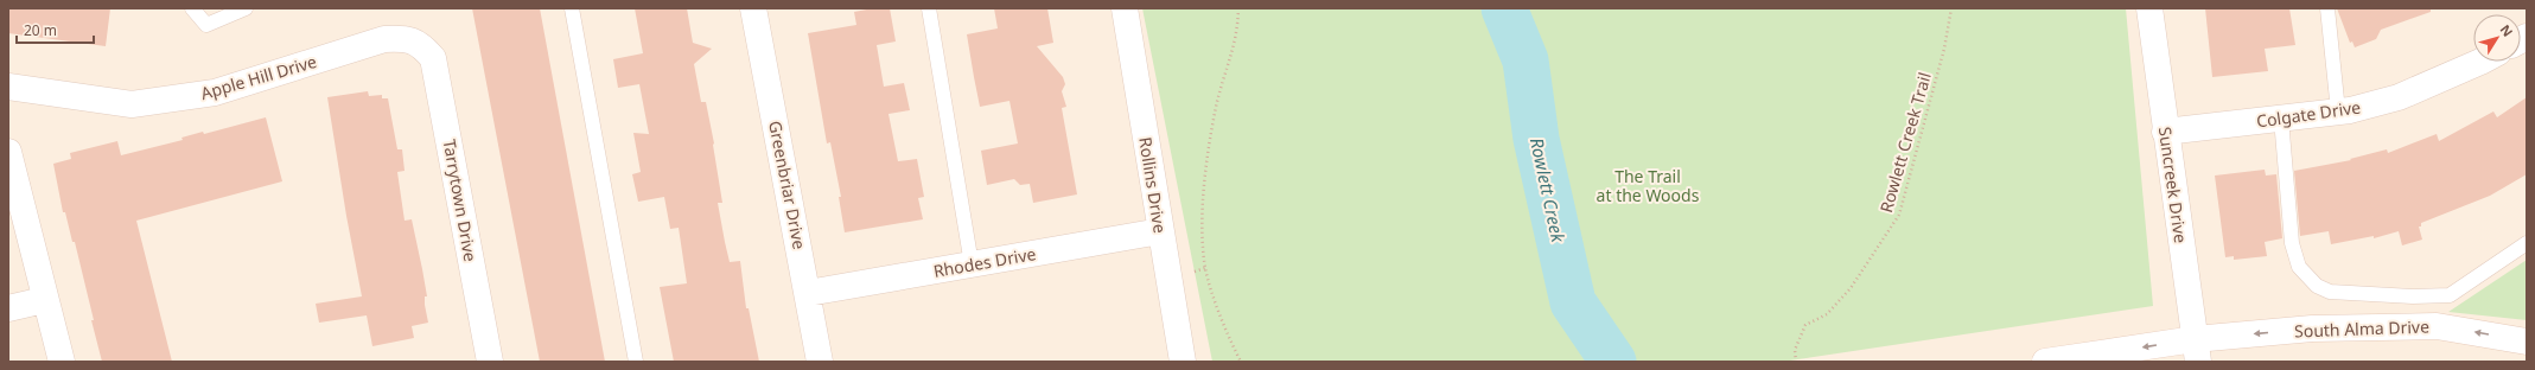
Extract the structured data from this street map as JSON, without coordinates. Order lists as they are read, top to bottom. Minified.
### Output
{"streets":{"street":["Apple Hill Drive","Colgate Drive","Greenbriar Drive","Rollins Drive","Suncreek Drive","Tarrytown Drive","Rhodes Drive","South Alma Drive"],"path":["Rowlett Creek Trail"]},"crossings":[["Apple Hill Drive","Tarrytown Drive"],["Colgate Drive","Suncreek Drive"],["Greenbriar Drive","Rhodes Drive"],["Rollins Drive","Rhodes Drive"],["Suncreek Drive","South Alma Drive"]],"one_way":["South Alma Drive"],"water":["Rowlett Creek"],"parks":["The Trail at the Woods"],"scale_bar":"20 m","north":"top right"}
